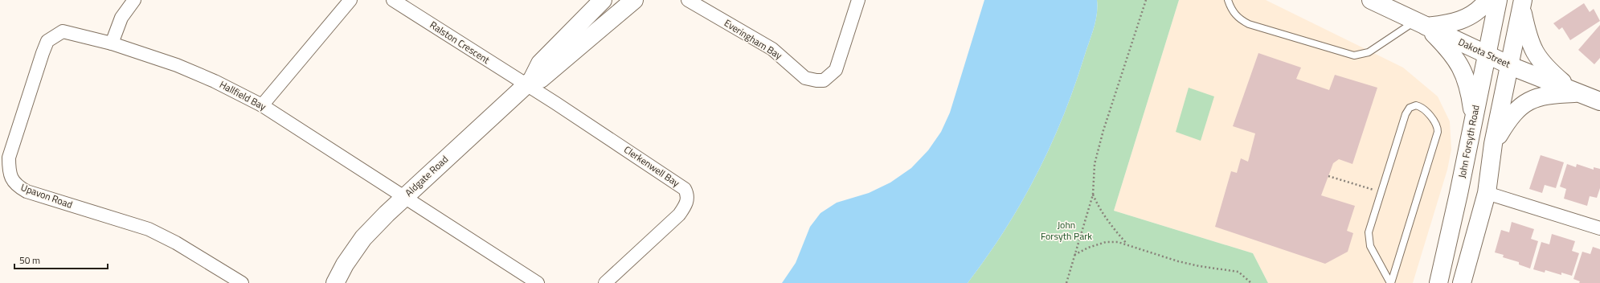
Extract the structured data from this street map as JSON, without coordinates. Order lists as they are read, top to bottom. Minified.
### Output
{"streets":{"street":["Everingham Bay","Ralston Crescent","Dakota Street","Hallfield Bay","John Forsyth Road","Clerkenwell Bay","Aldgate Road","Upavon Road"]},"crossings":[["Ralston Crescent","Clerkenwell Bay"],["Ralston Crescent","Aldgate Road"],["Dakota Street","John Forsyth Road"],["Hallfield Bay","Aldgate Road"],["Hallfield Bay","Upavon Road"],["Clerkenwell Bay","Aldgate Road"]],"parks":["John Forsyth Park"],"scale_bar":"50 m"}
